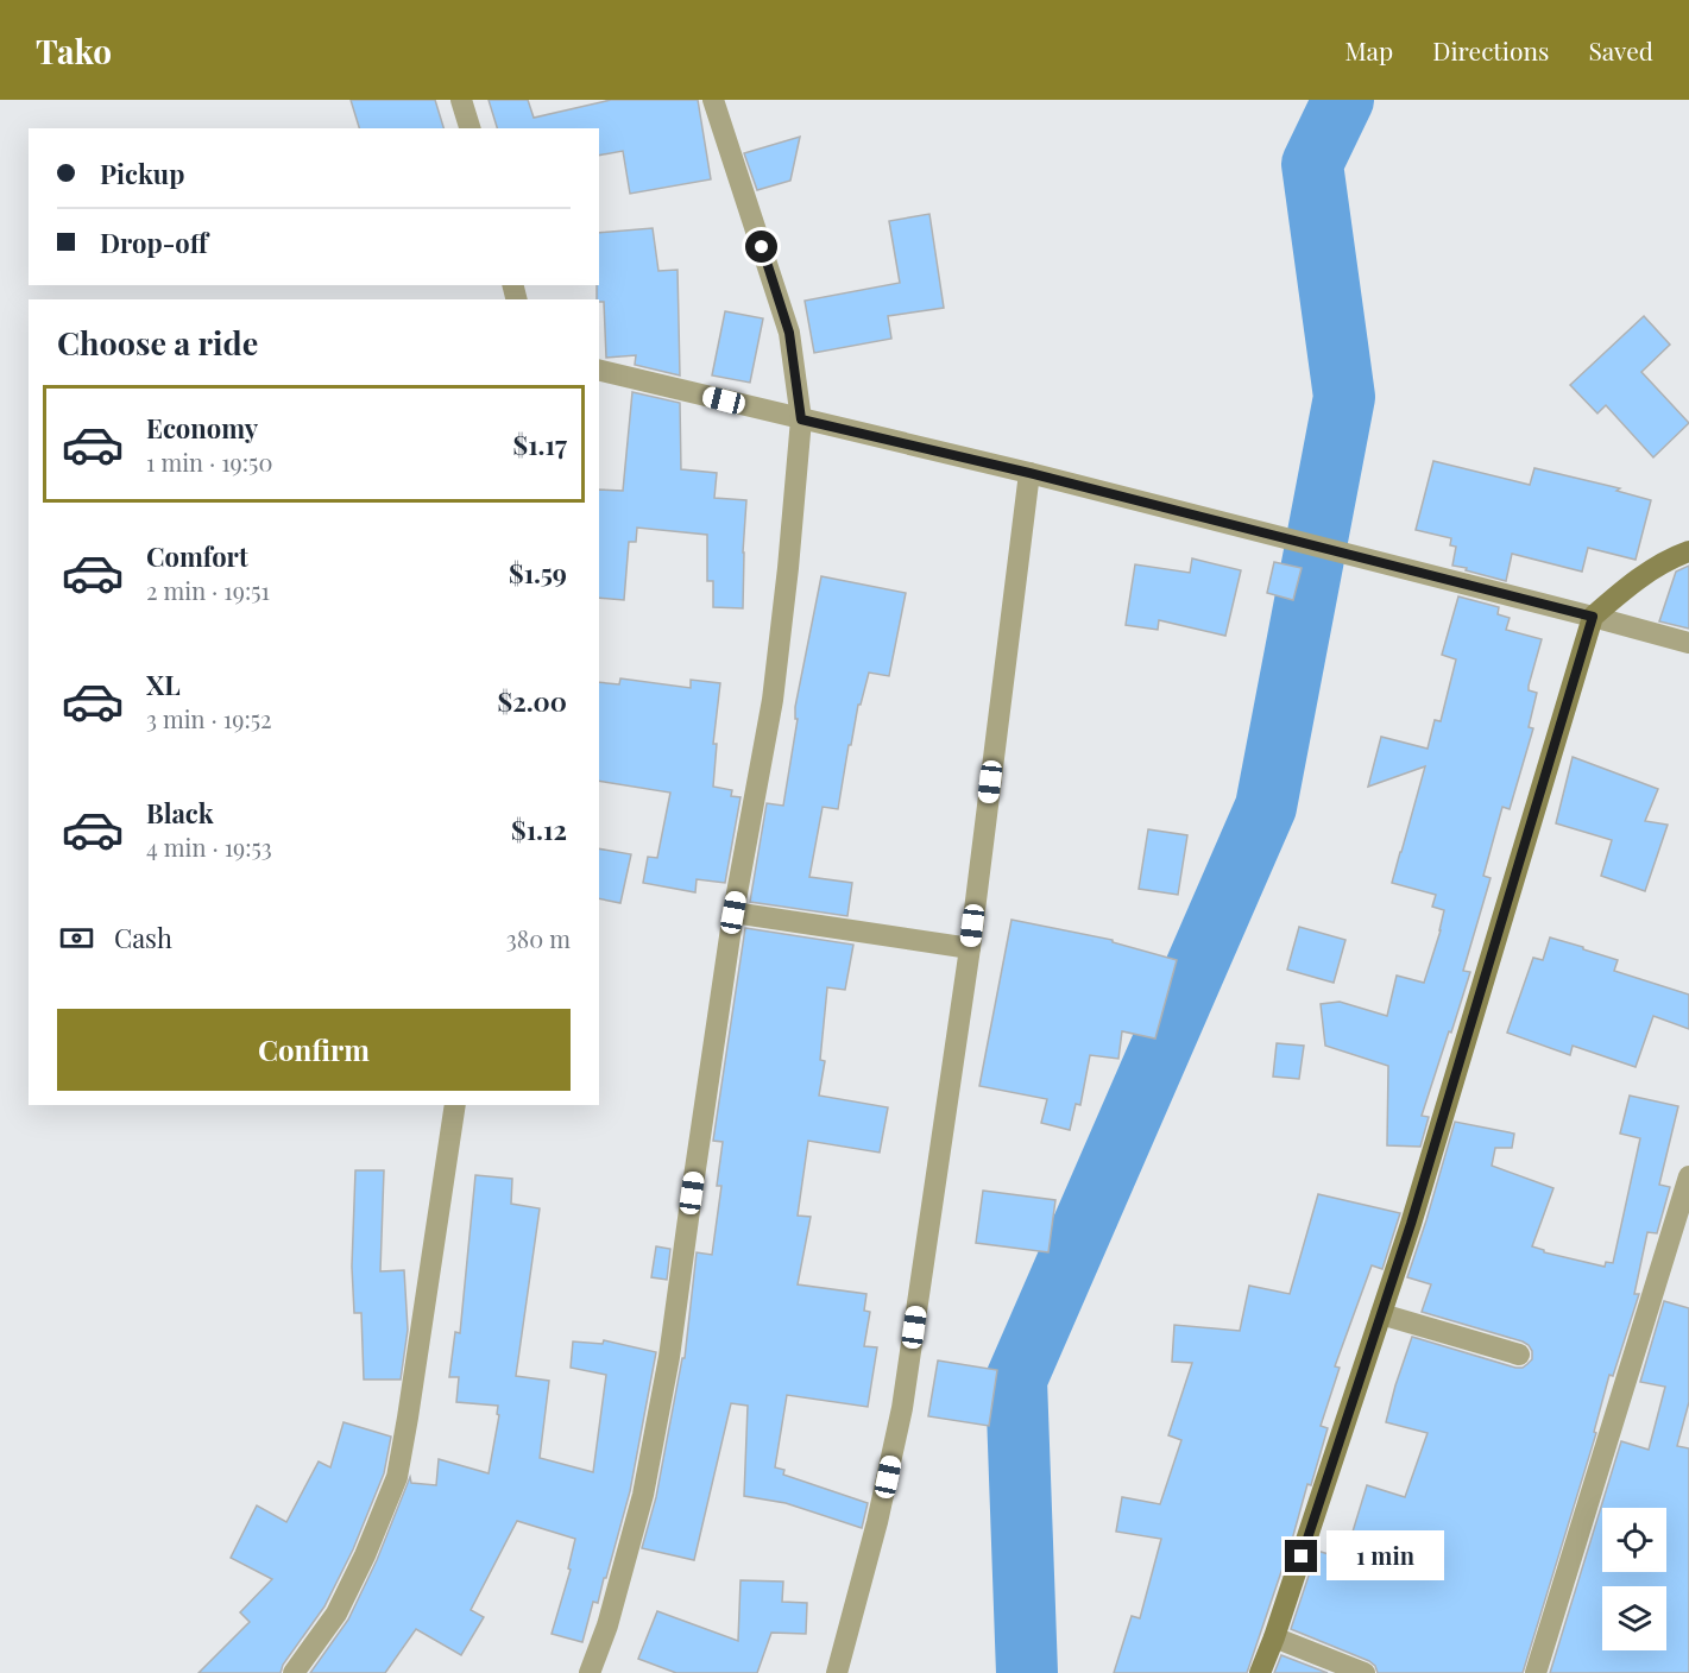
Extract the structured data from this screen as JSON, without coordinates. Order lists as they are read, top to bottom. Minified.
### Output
{"page":{"header":"Tako","nav":["Map","Directions","Saved"],"banner":["Pickup","Drop-off"],"heading":"Choose a ride","list":[{"name":"Economy","note":"1 min · 19:50","value":"$1.17"},{"name":"Comfort","note":"2 min · 19:51","value":"$1.59"},{"name":"XL","note":"3 min · 19:52","value":"$2.00"},{"name":"Black","note":"4 min · 19:53","value":"$1.12"}],"pay":["Cash","380 m"],"buttons":"Confirm","bubble":"1 min"}}
